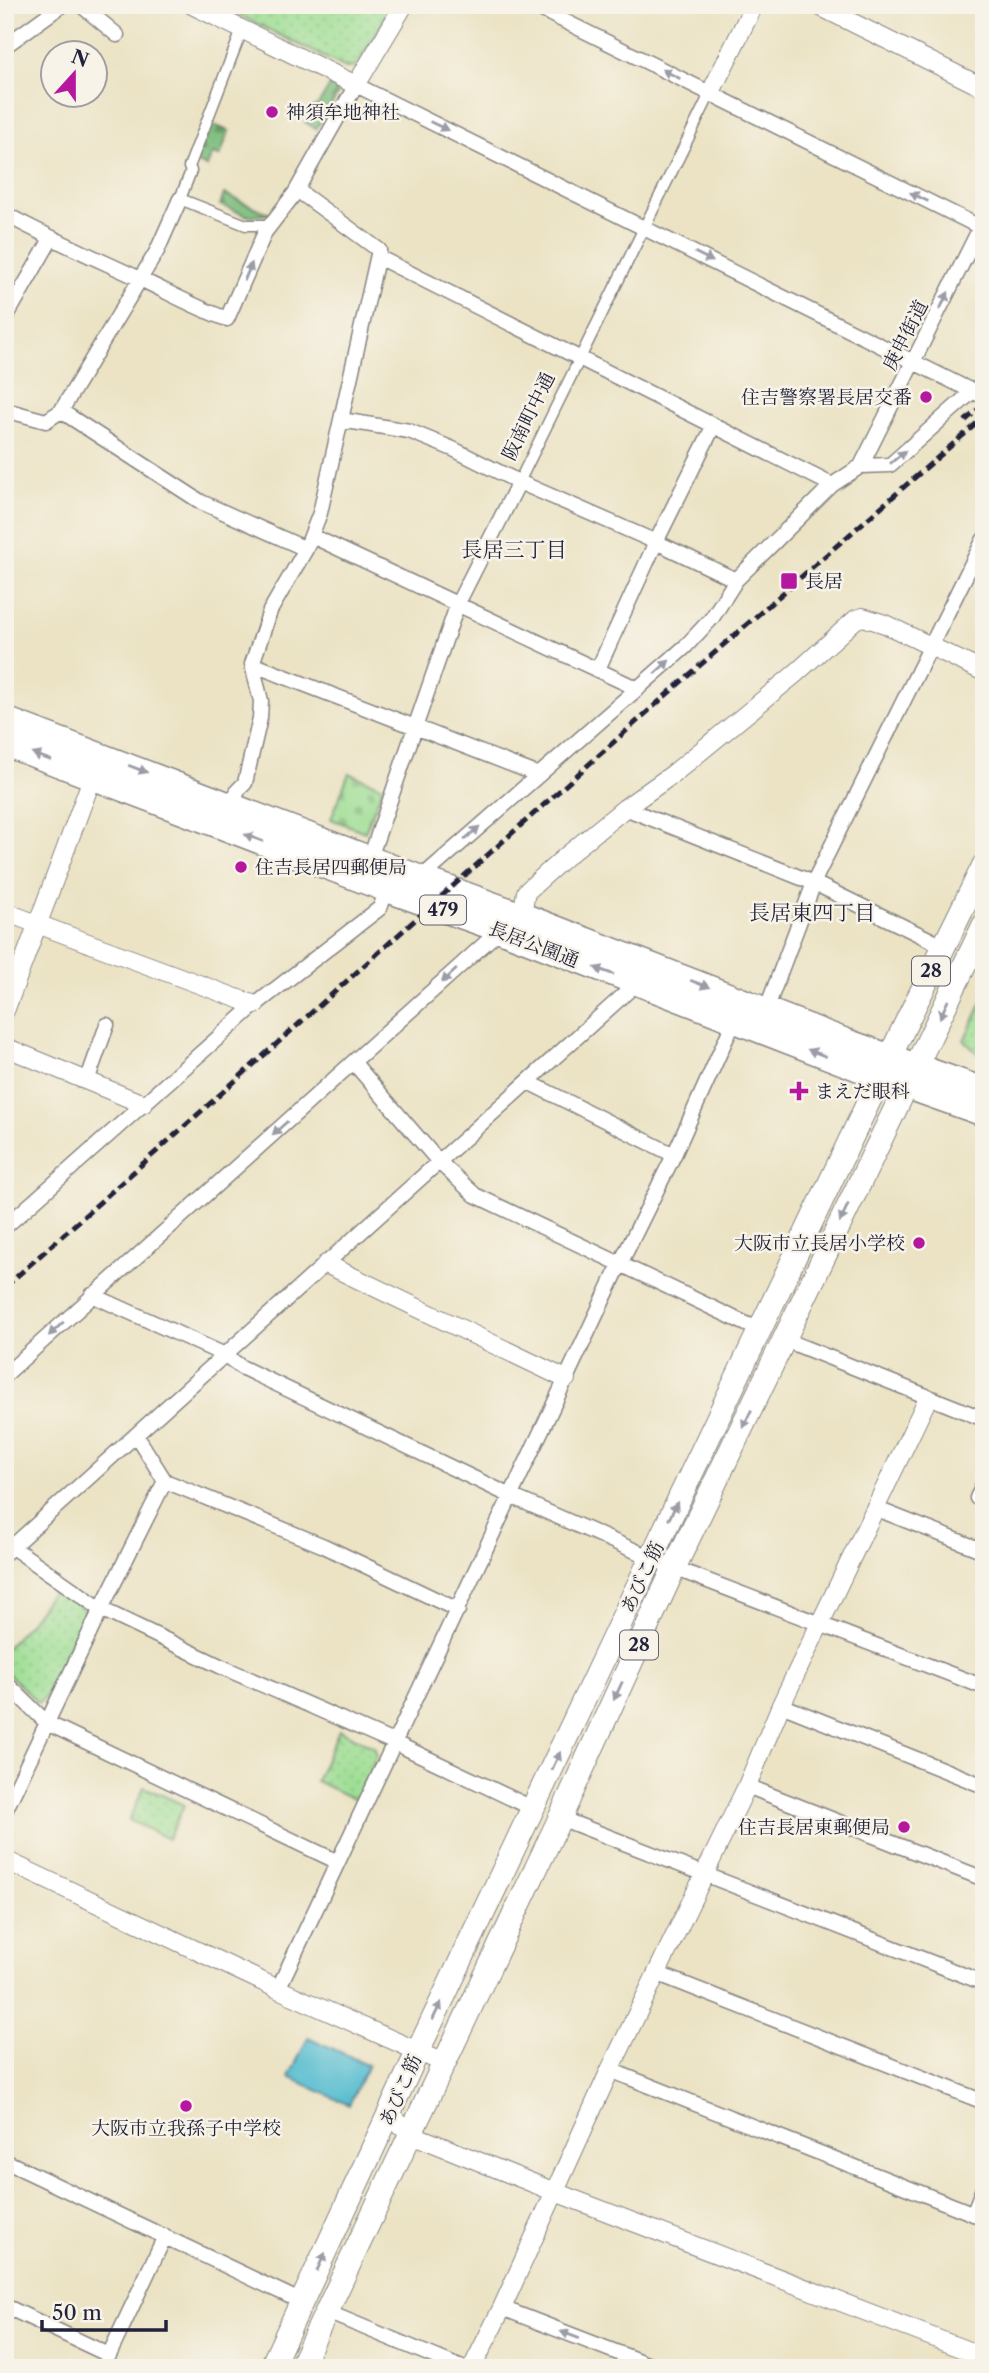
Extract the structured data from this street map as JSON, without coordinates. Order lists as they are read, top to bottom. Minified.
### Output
{"streets":{"highway":["479","長居公園通"],"main road":["28","あびこ筋"],"street":["庚申街道","阪南町中通"]},"crossings":[["阪南町中通","長居公園通"],["長居公園通","あびこ筋"]],"one_way":["庚申街道"],"districts":["長居三丁目","長居東四丁目"],"places":{"other":["神須牟地神社","住吉警察署長居交番","住吉長居四郵便局","大阪市立長居小学校","住吉長居東郵便局","大阪市立我孫子中学校"],"transit":["長居"],"health":["まえだ眼科"]},"scale_bar":"50 m","north":"top"}
